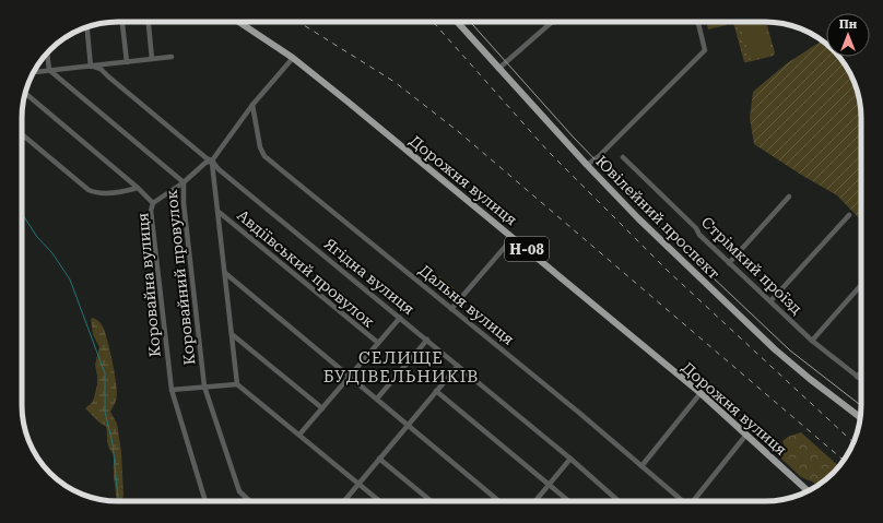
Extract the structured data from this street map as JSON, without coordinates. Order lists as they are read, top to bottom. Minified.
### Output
{"streets":{"main road":["Дорожня вулиця","Ювілейний проспект","Н-08"],"street":["Стрімкий проїзд","Авдіївський провулок","Ягідна вулиця","Коровайний провулок","Коровайна вулиця","Дальня вулиця"]},"districts":["СЕЛИЩЕ БУДІВЕЛЬНИКІВ"],"north":"top"}
